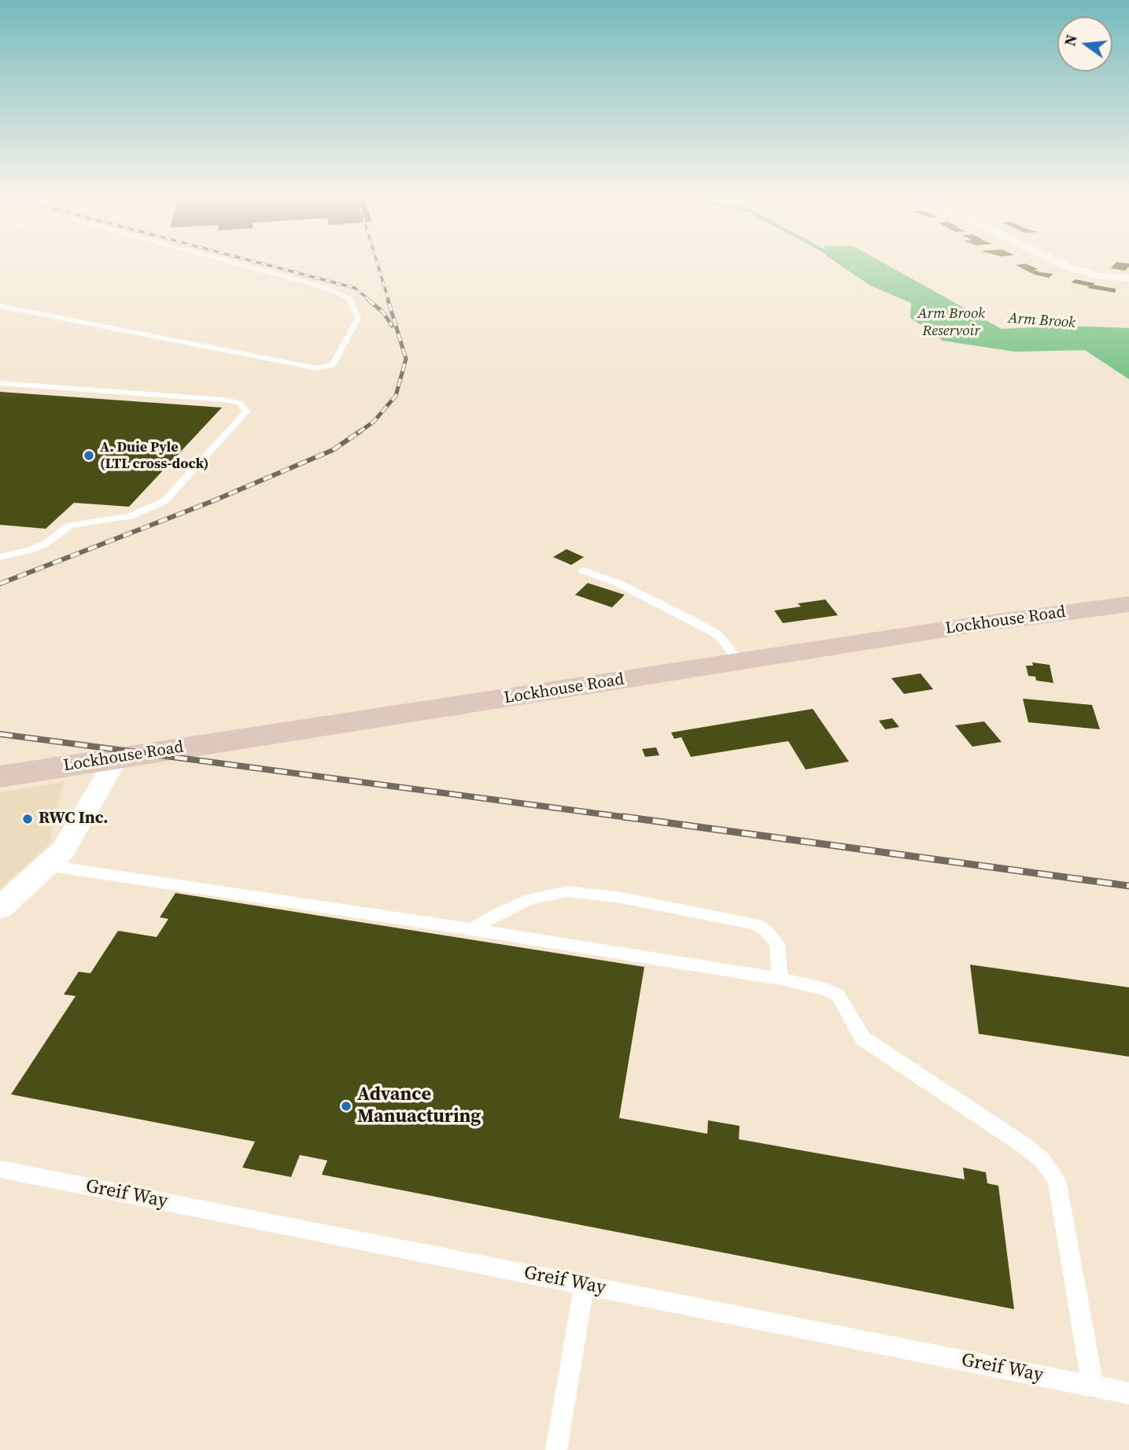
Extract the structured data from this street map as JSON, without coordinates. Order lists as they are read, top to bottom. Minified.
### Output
{"streets":{"street":["Lockhouse Road"],"lane":["Greif Way"]},"water":["Arm Brook Reservoir","Arm Brook"],"places":["A. Duie Pyle (LTL cross-dock)","RWC Inc.","Advance Manuacturing"],"north":"left"}
